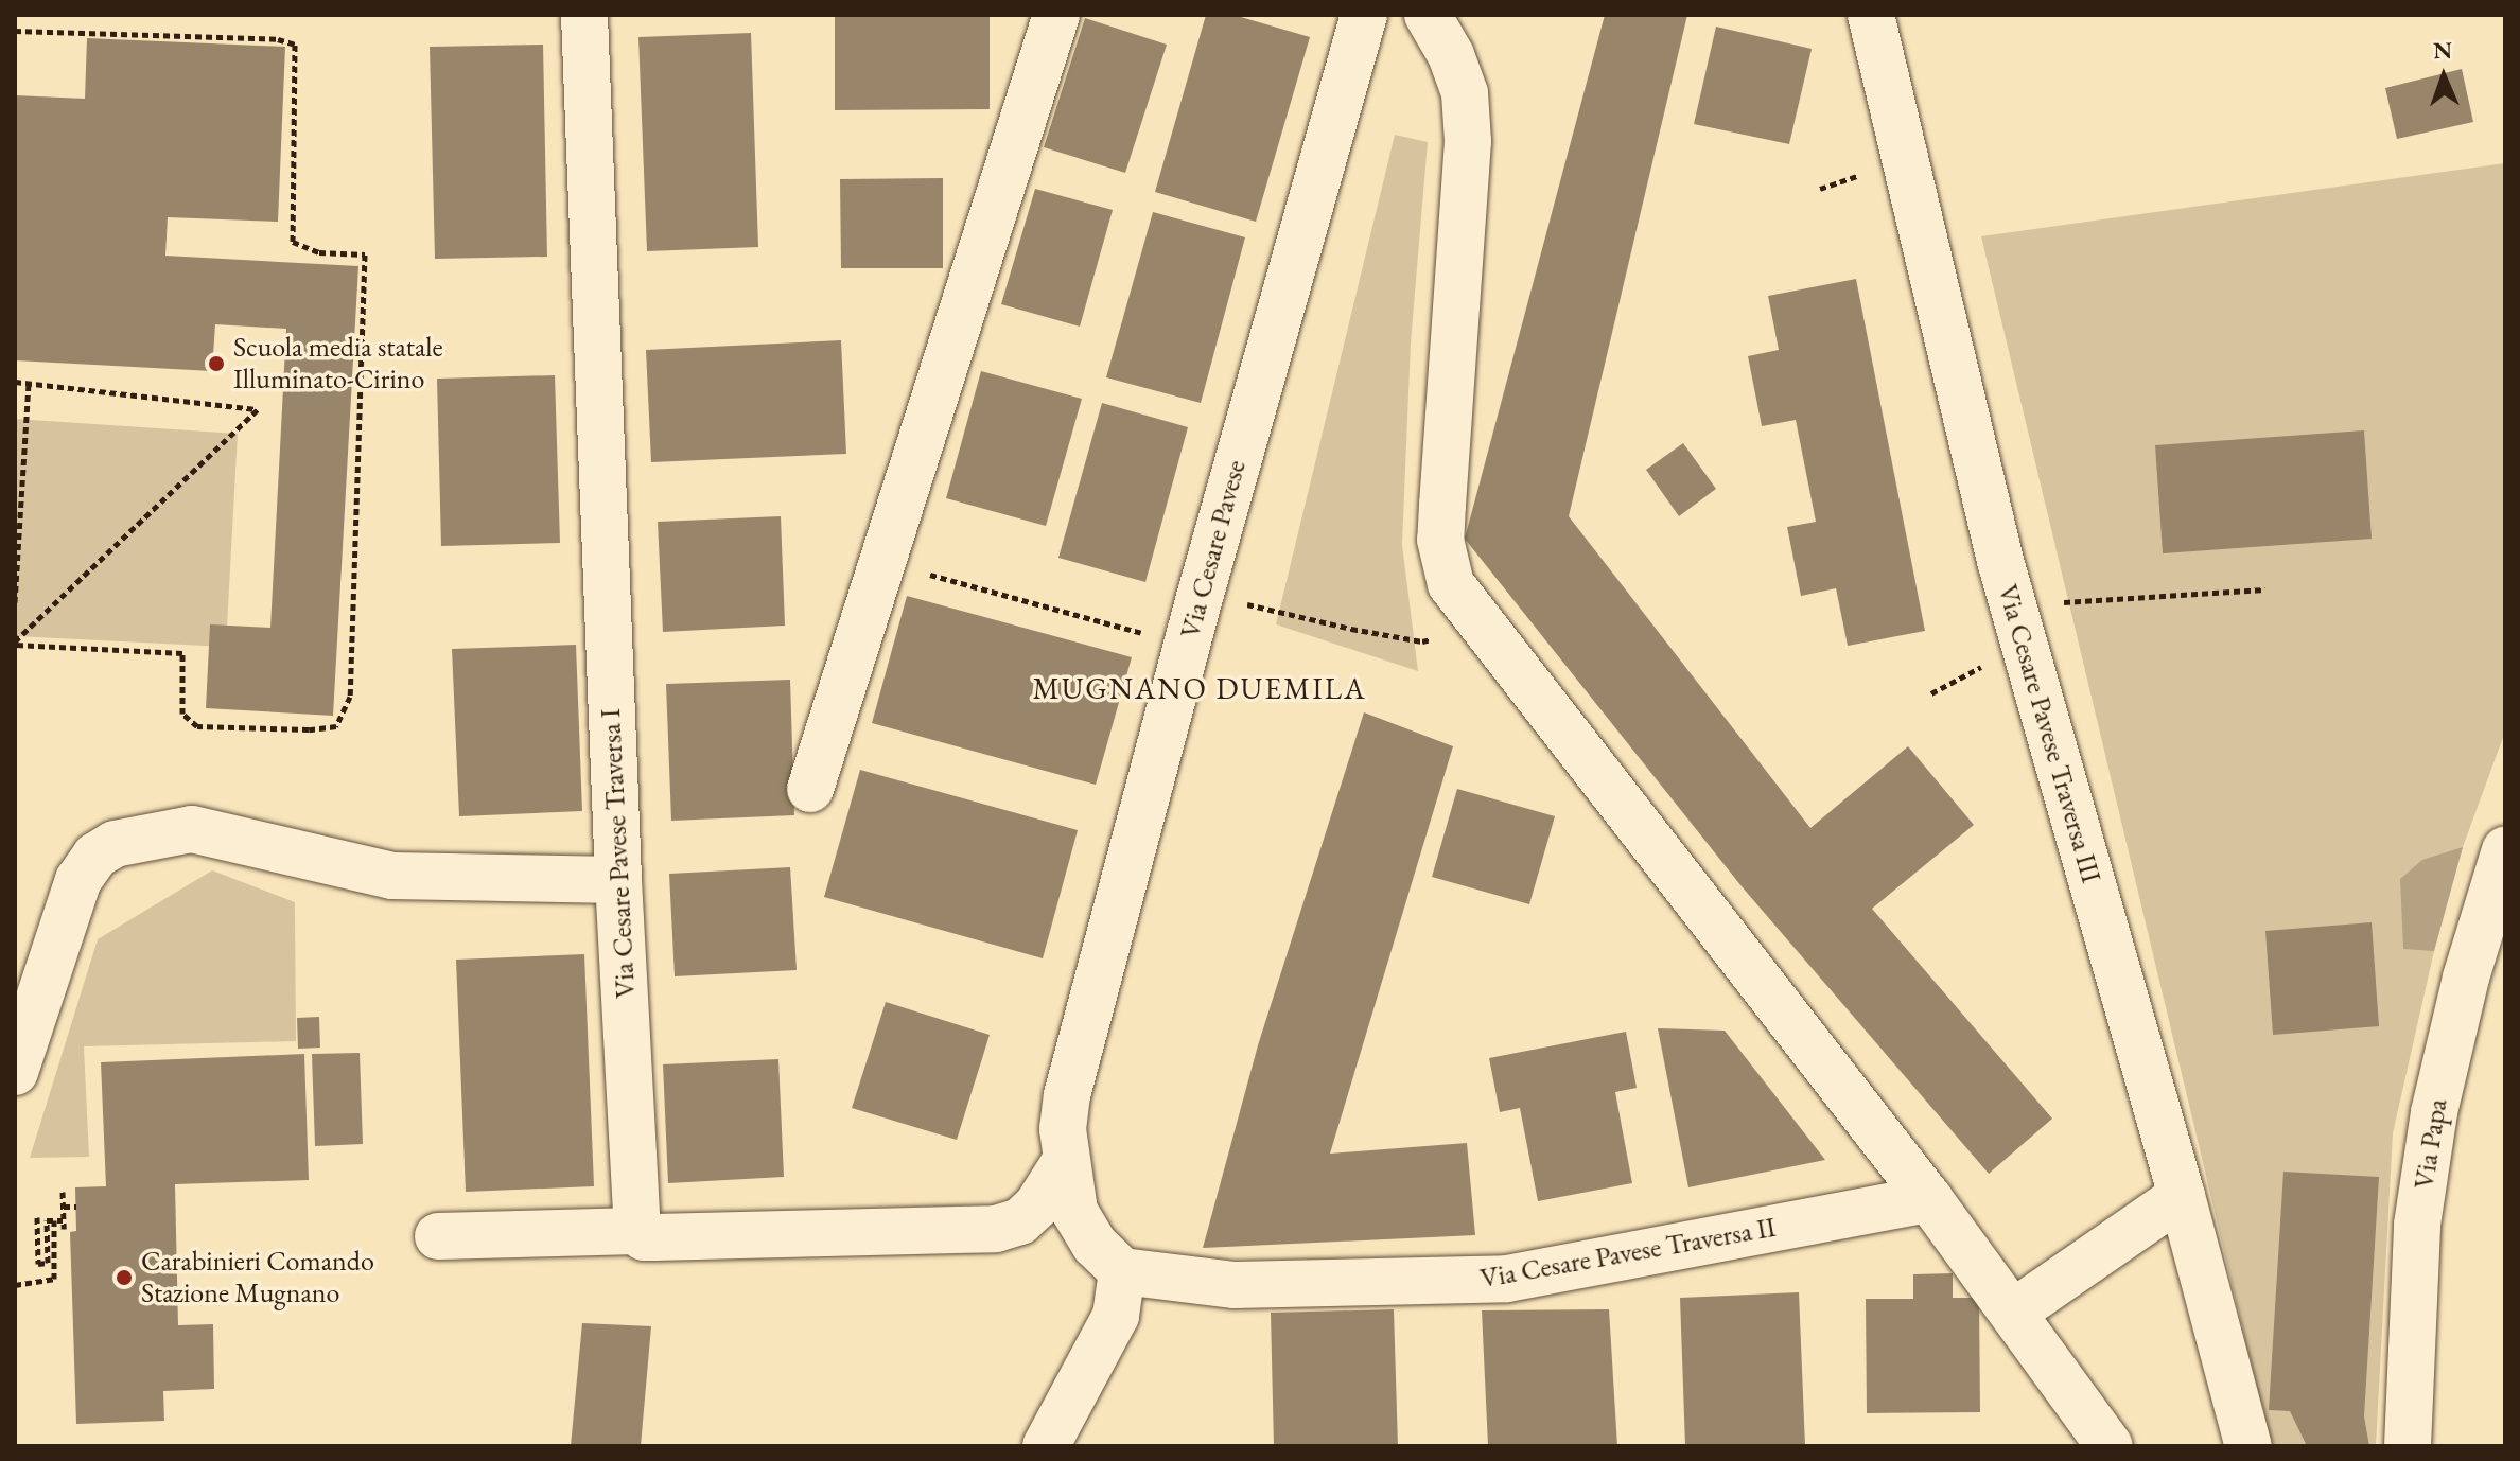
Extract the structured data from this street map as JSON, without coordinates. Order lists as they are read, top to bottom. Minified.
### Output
{"streets":{"street":["Via Cesare Pavese","Via Cesare Pavese Traversa III","Via Cesare Pavese Traversa I","Via Papa","Via Cesare Pavese Traversa II"]},"crossings":[["Via Cesare Pavese","Via Cesare Pavese Traversa II"]],"districts":["MUGNANO DUEMILA"],"places":["Scuola media statale Illuminato-Cirino","Carabinieri Comando Stazione Mugnano"],"north":"top"}
